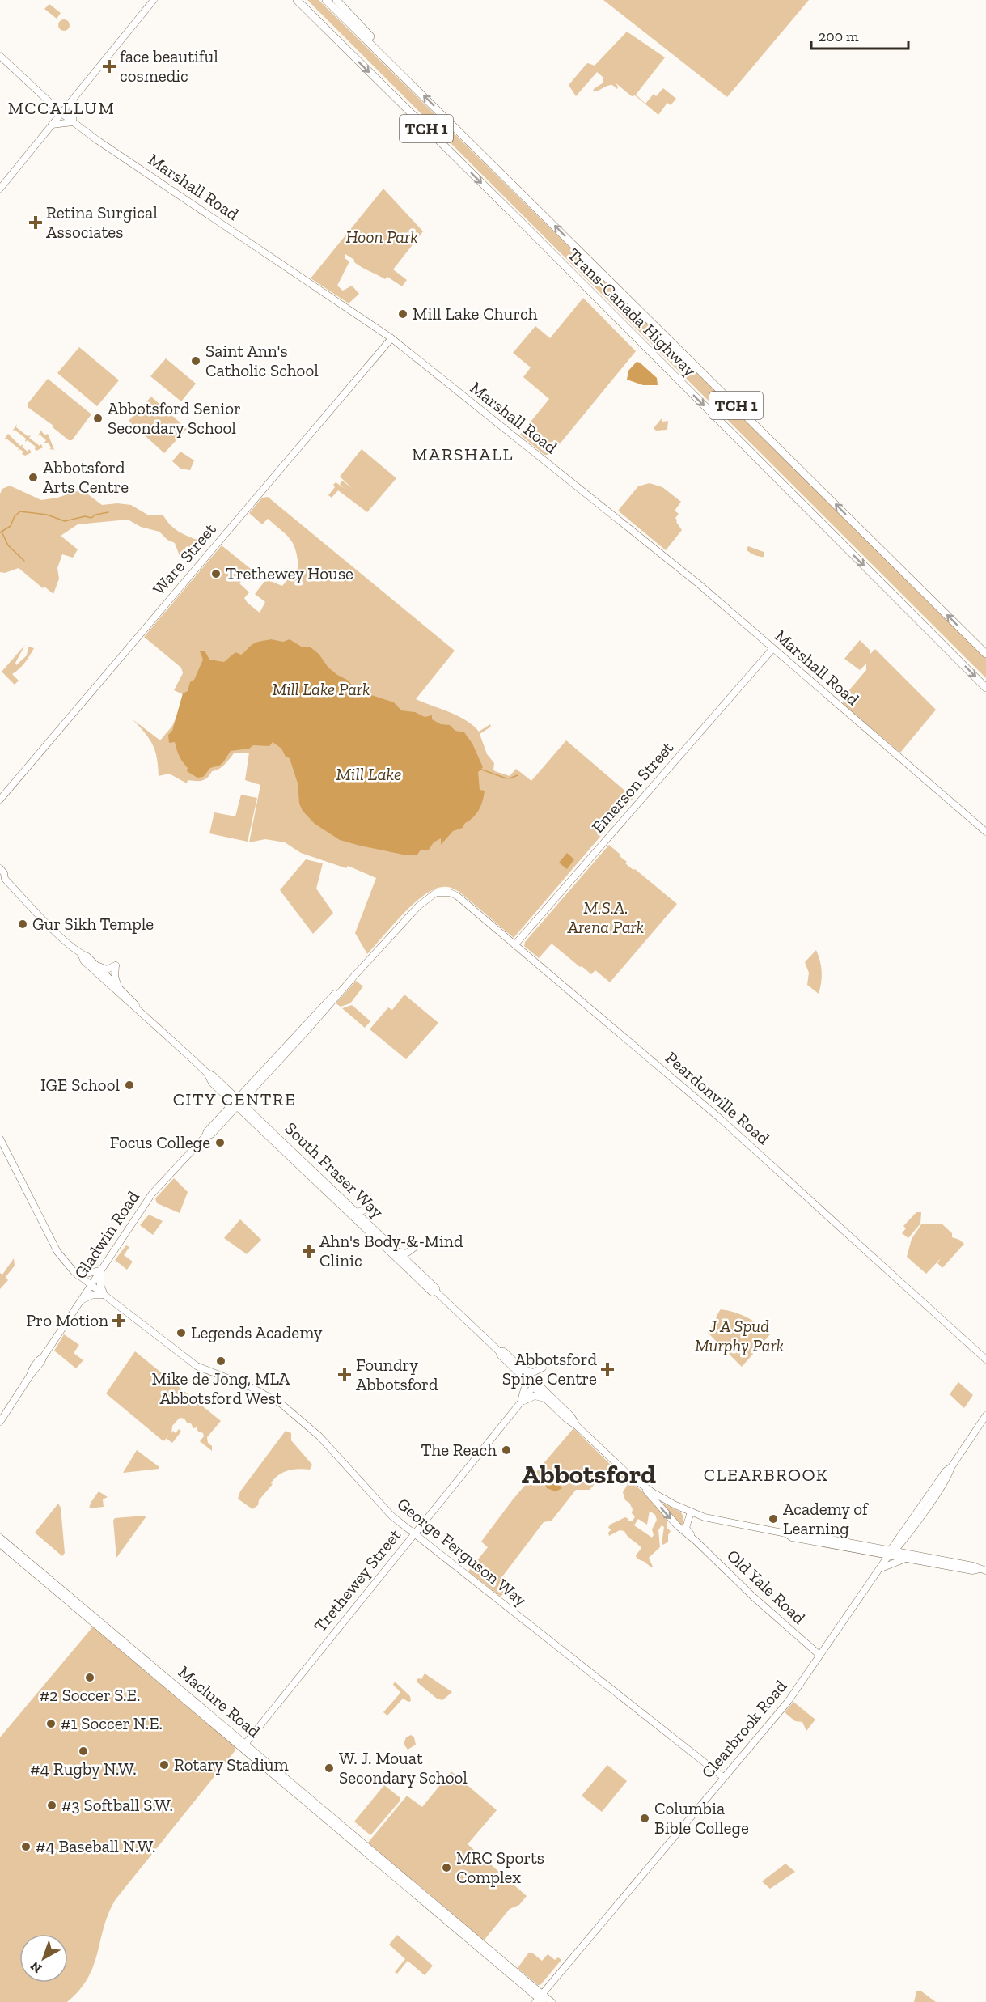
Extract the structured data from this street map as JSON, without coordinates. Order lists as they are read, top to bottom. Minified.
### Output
{"streets":{"highway":["TCH 1","Trans-Canada Highway"],"main road":["Marshall Road","Ware Street","Emerson Street","Peardonville Road","South Fraser Way","Gladwin Road","George Ferguson Way","Trethewey Street","Old Yale Road","Maclure Road","Clearbrook Road"]},"crossings":[["Marshall Road","Ware Street"],["Marshall Road","Emerson Street"],["Emerson Street","Peardonville Road"],["Peardonville Road","Gladwin Road"],["South Fraser Way","Gladwin Road"],["South Fraser Way","Trethewey Street"],["South Fraser Way","Old Yale Road"],["South Fraser Way","Clearbrook Road"],["Gladwin Road","George Ferguson Way"],["George Ferguson Way","Trethewey Street"],["George Ferguson Way","Clearbrook Road"],["Trethewey Street","Maclure Road"],["Old Yale Road","Clearbrook Road"],["Maclure Road","Clearbrook Road"]],"districts":["MCCALLUM","MARSHALL","CITY CENTRE","Abbotsford","CLEARBROOK"],"water":["Mill Lake"],"parks":["Hoon Park","Mill Lake Park","M.S.A. Arena Park","J A Spud Murphy Park"],"places":{"health":["face beautiful cosmedic","Retina Surgical Associates","Ahn's Body-&-Mind Clinic","Pro Motion","Abbotsford Spine Centre","Foundry Abbotsford"],"other":["Mill Lake Church","Saint Ann's Catholic School","Abbotsford Senior Secondary School","Abbotsford Arts Centre","Trethewey House","Gur Sikh Temple","IGE School","Focus College","Legends Academy","Mike de Jong, MLA Abbotsford West","The Reach","Academy of Learning","#2 Soccer S.E.","#1 Soccer N.E.","#4 Rugby N.W.","Rotary Stadium","W. J. Mouat Secondary School","#3 Softball S.W.","Columbia Bible College","#4 Baseball N.W.","MRC Sports Complex"]},"scale_bar":"200 m","north":"bottom left"}
